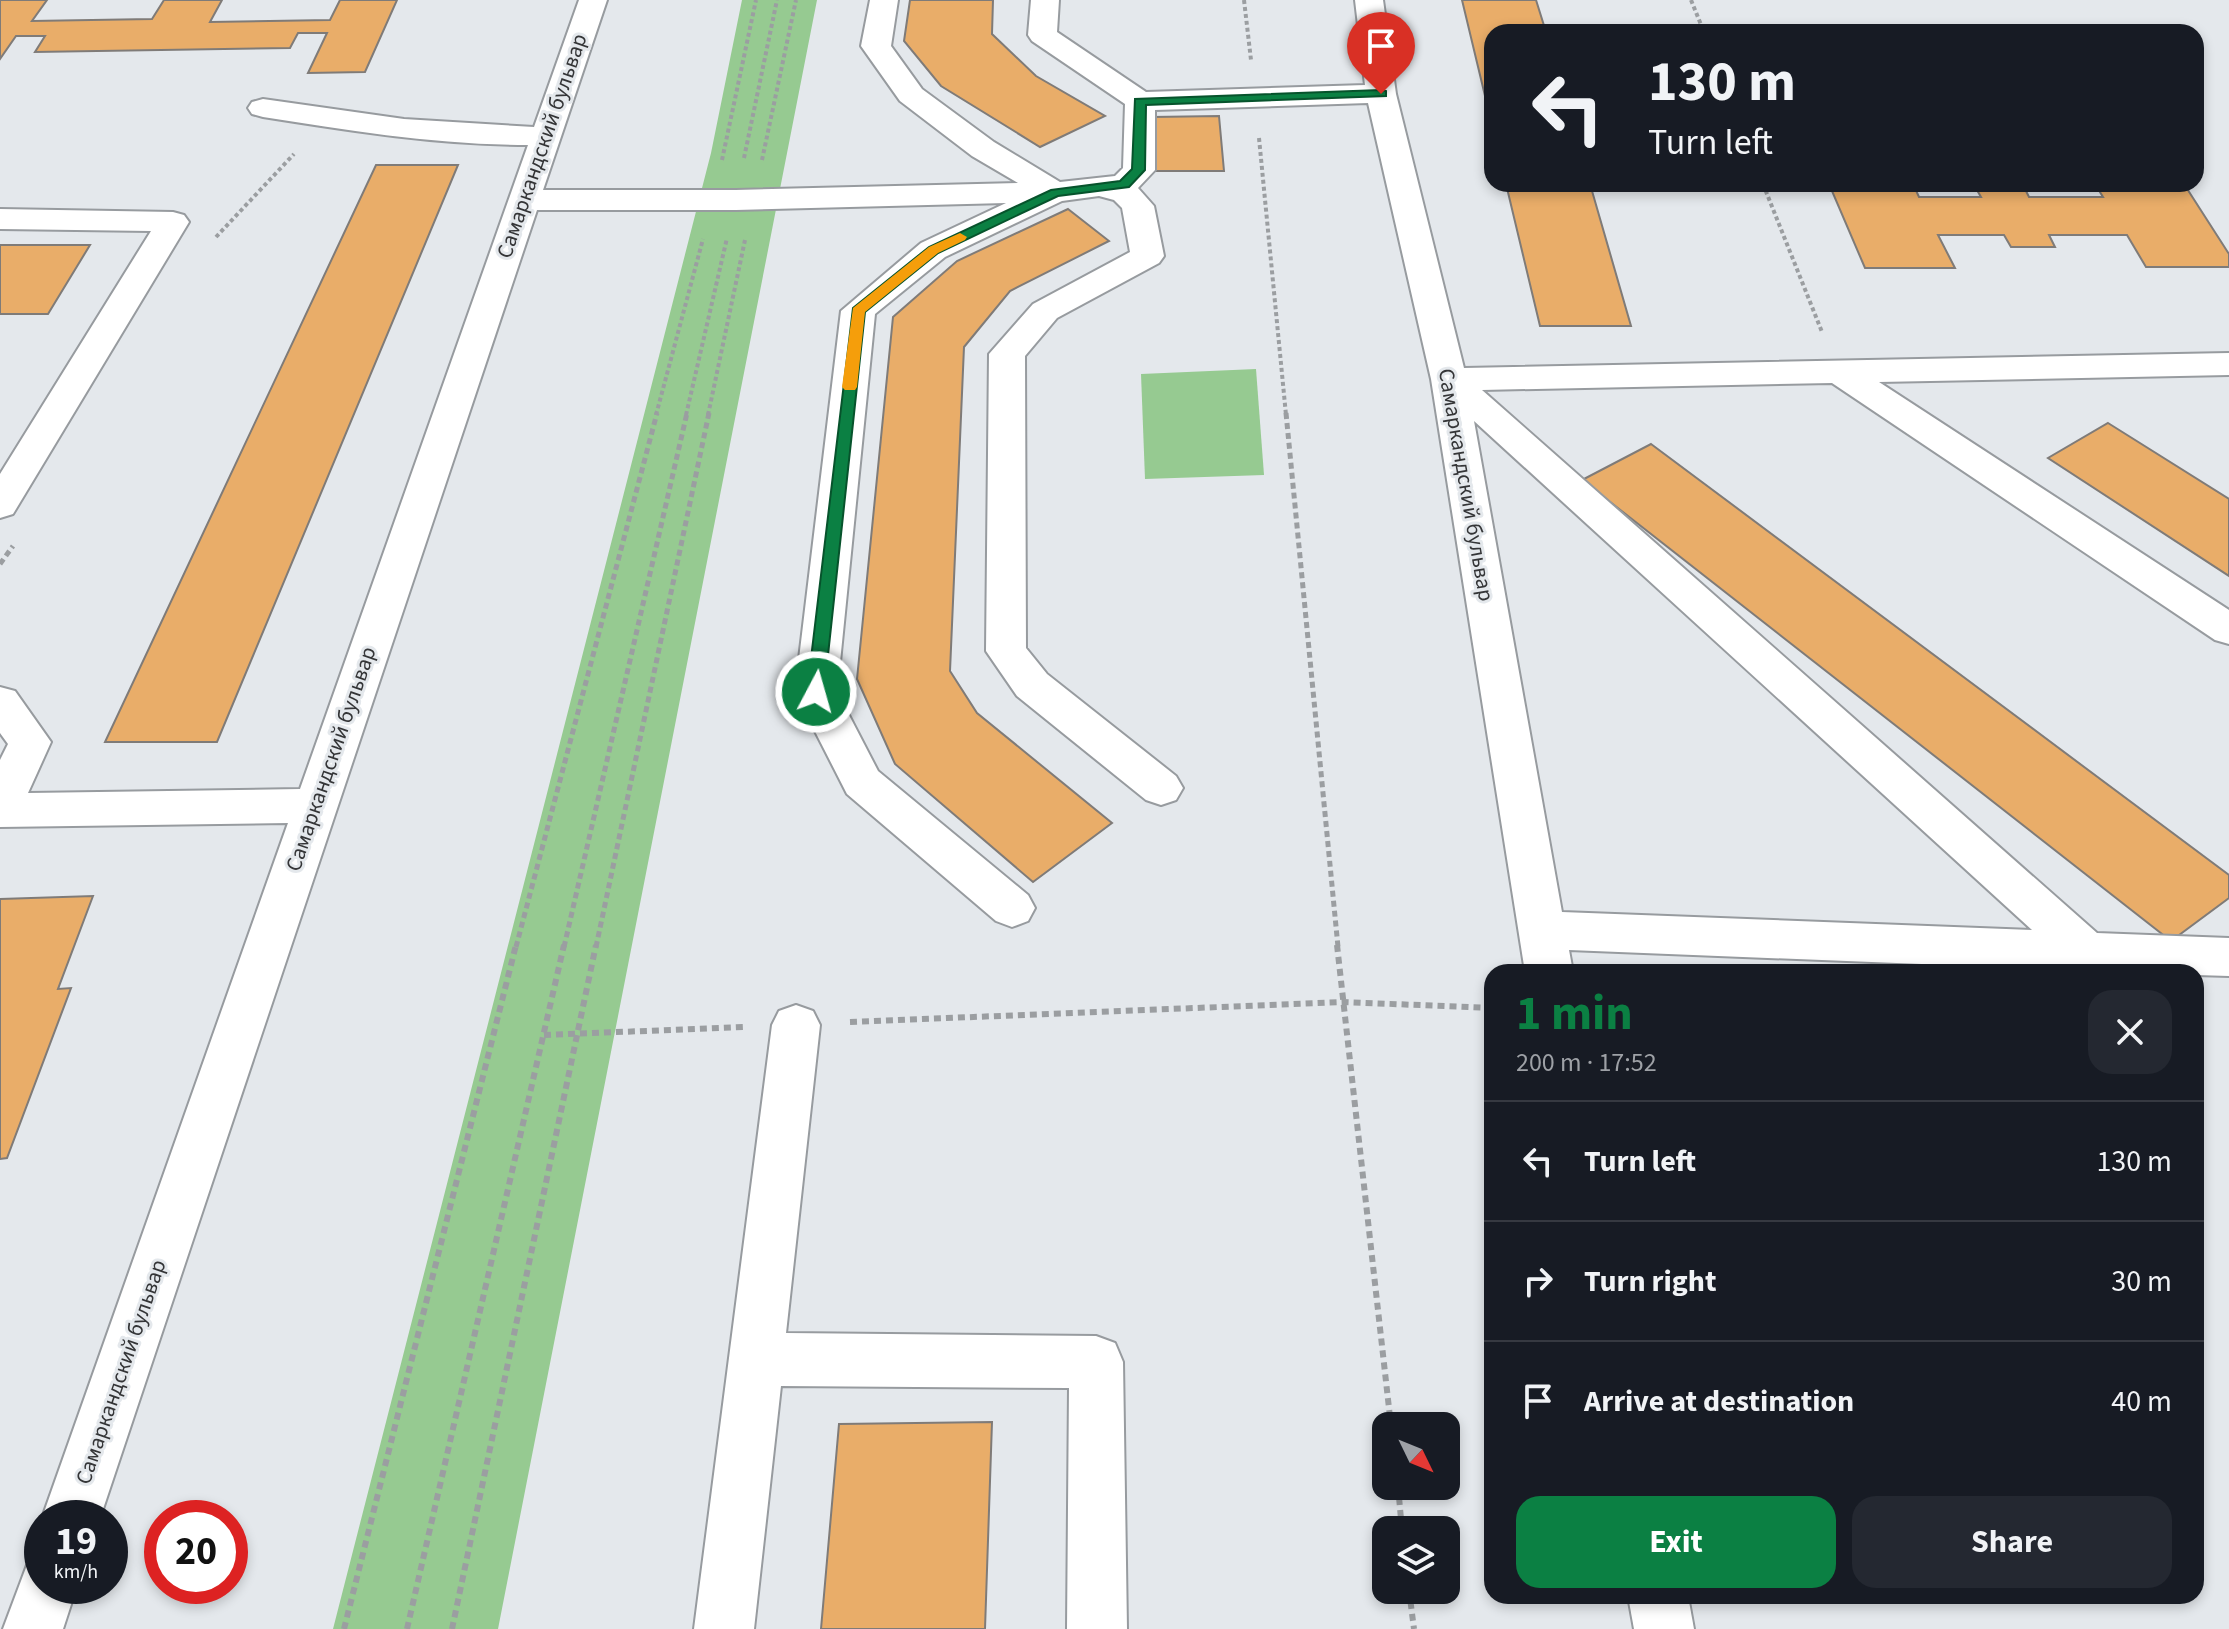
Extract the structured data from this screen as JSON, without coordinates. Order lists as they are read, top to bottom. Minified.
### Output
{"streets":{"street":["Самаркандский бульвар"]},"north":"bottom right","page":{"turn":["130 m","Turn left"],"heading":["1 min","200 m · 17:52"],"list":[{"name":"Turn left","value":"130 m"},{"name":"Turn right","value":"30 m"},{"name":"Arrive at destination","value":"40 m"}],"buttons":["Exit","Share"],"speed":"19 km/h","limit":"20"}}
